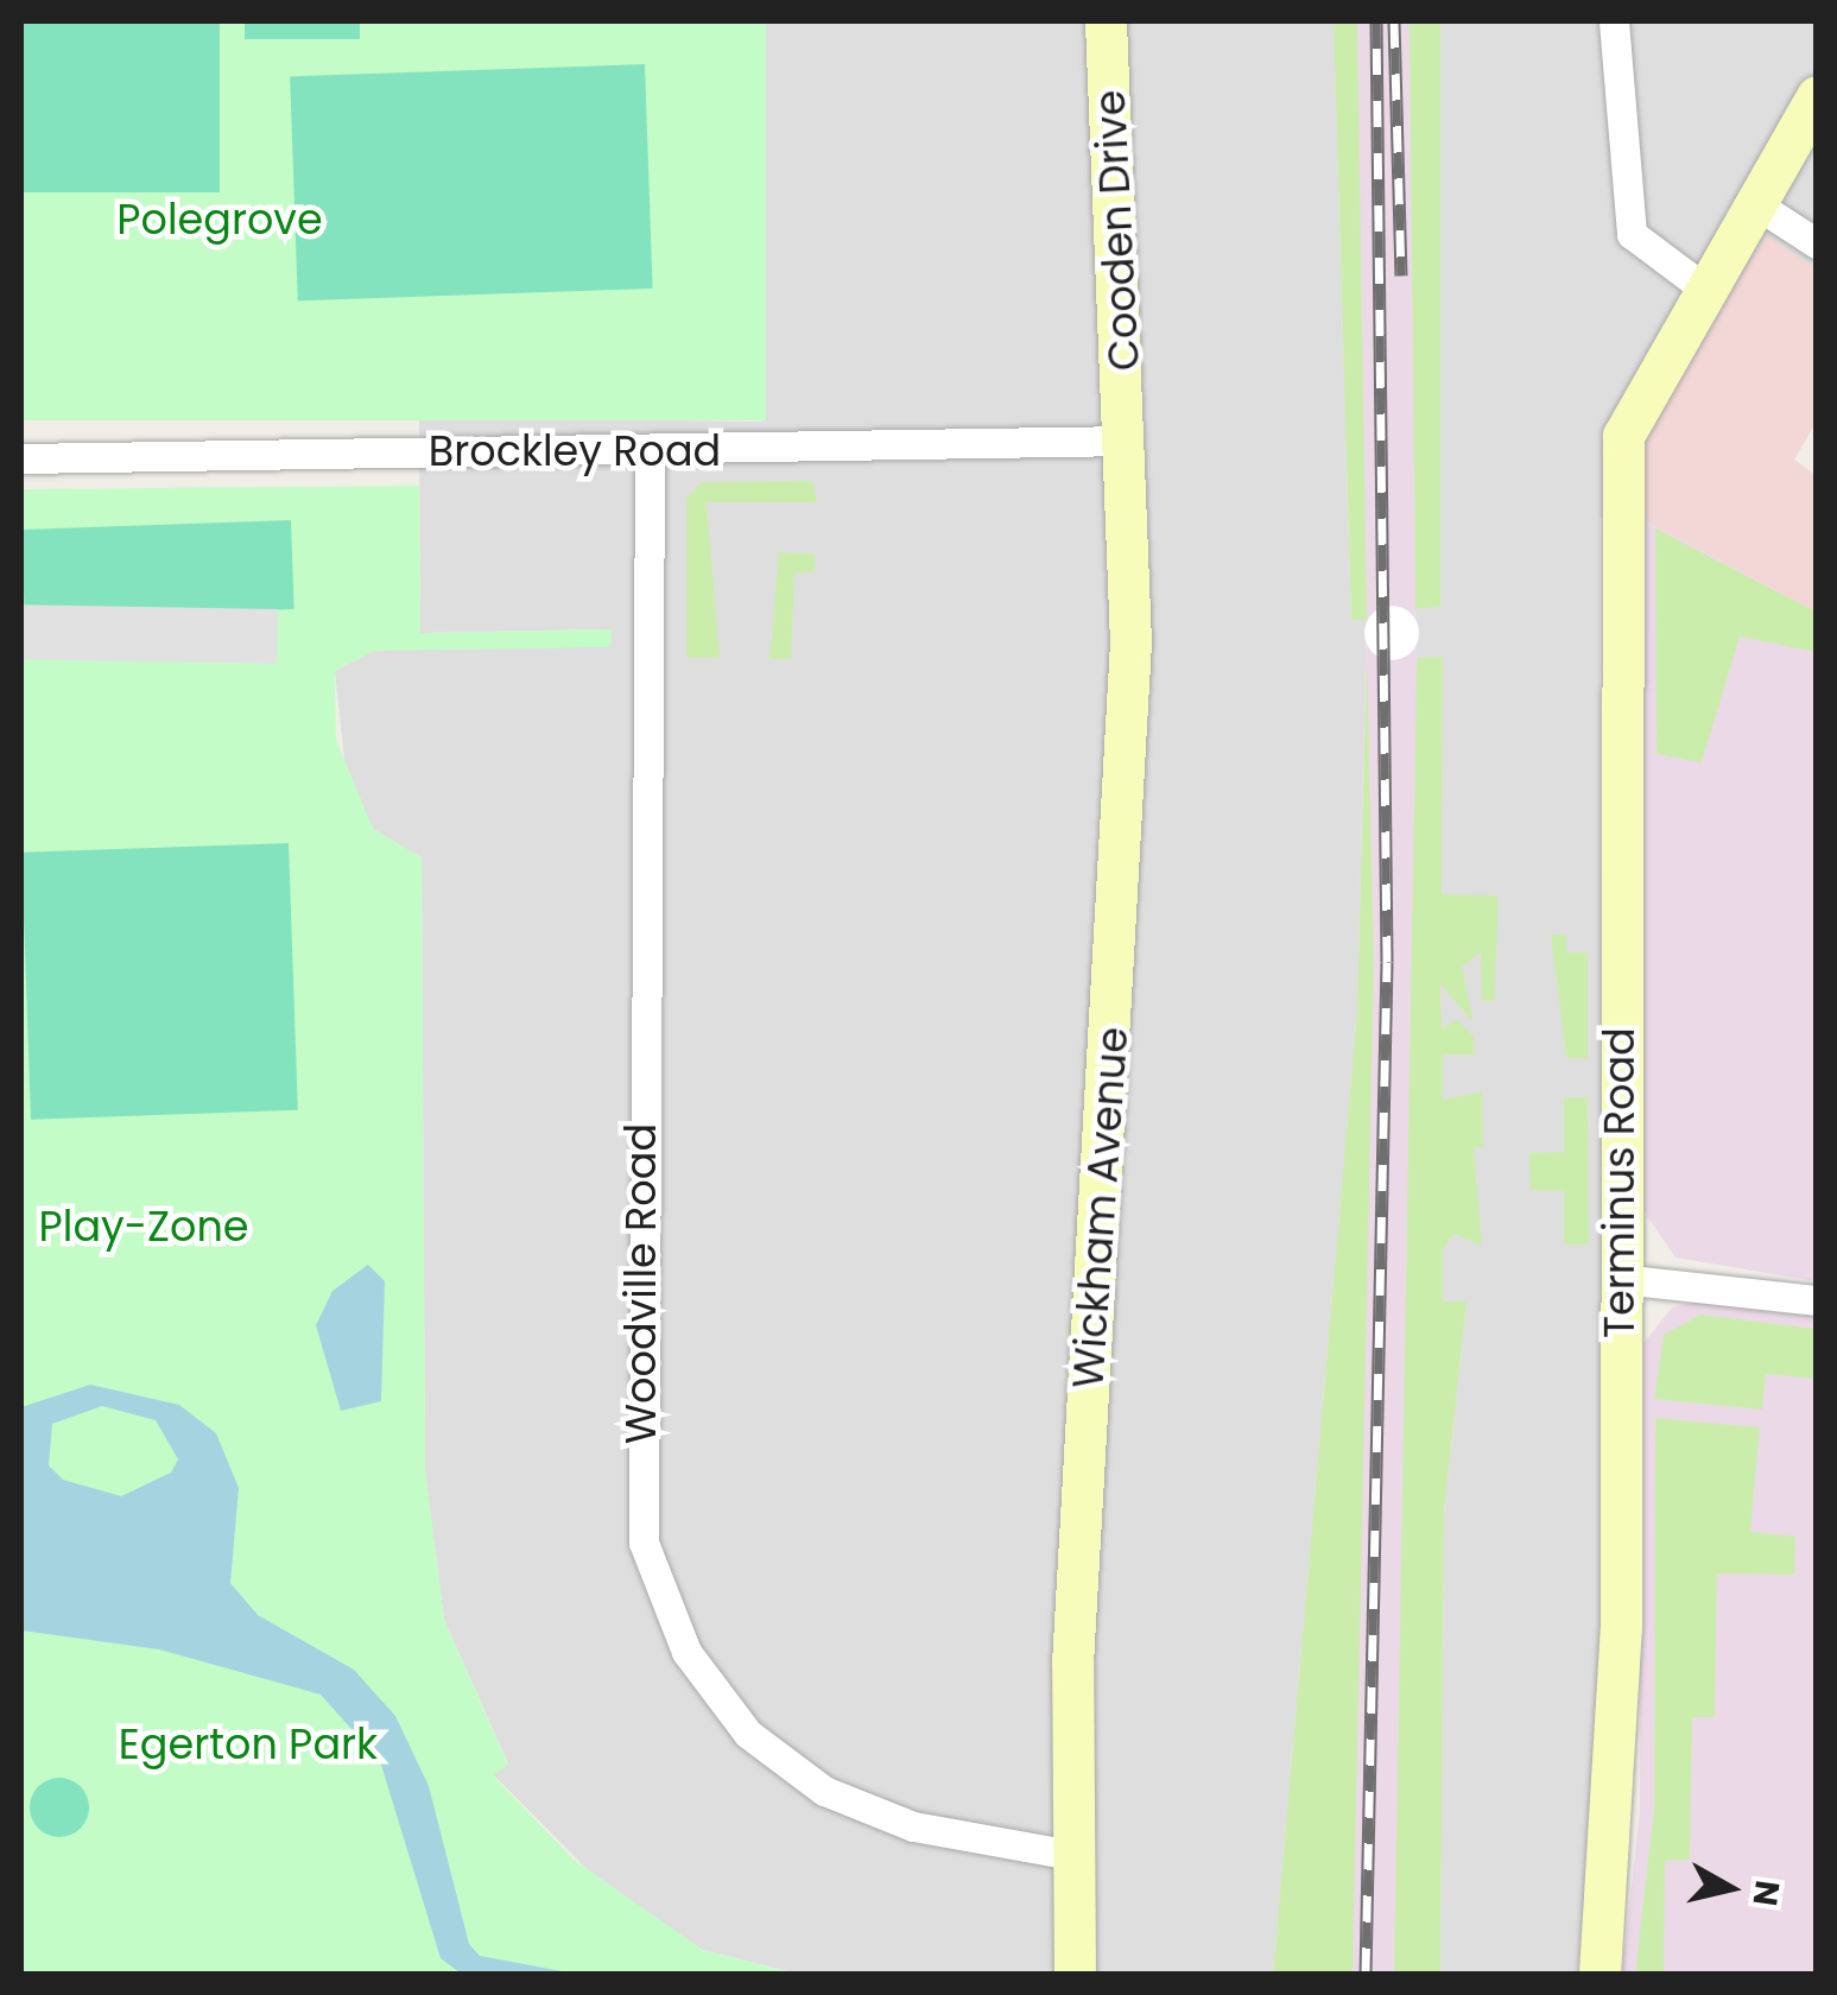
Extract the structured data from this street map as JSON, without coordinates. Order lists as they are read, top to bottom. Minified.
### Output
{"streets":{"street":["Cooden Drive","Brockley Road","Terminus Road","Wickham Avenue","Woodville Road"]},"crossings":[["Cooden Drive","Brockley Road"],["Cooden Drive","Wickham Avenue"],["Brockley Road","Wickham Avenue"],["Brockley Road","Woodville Road"],["Wickham Avenue","Woodville Road"]],"parks":["Polegrove","Play-Zone","Egerton Park"],"north":"right"}
